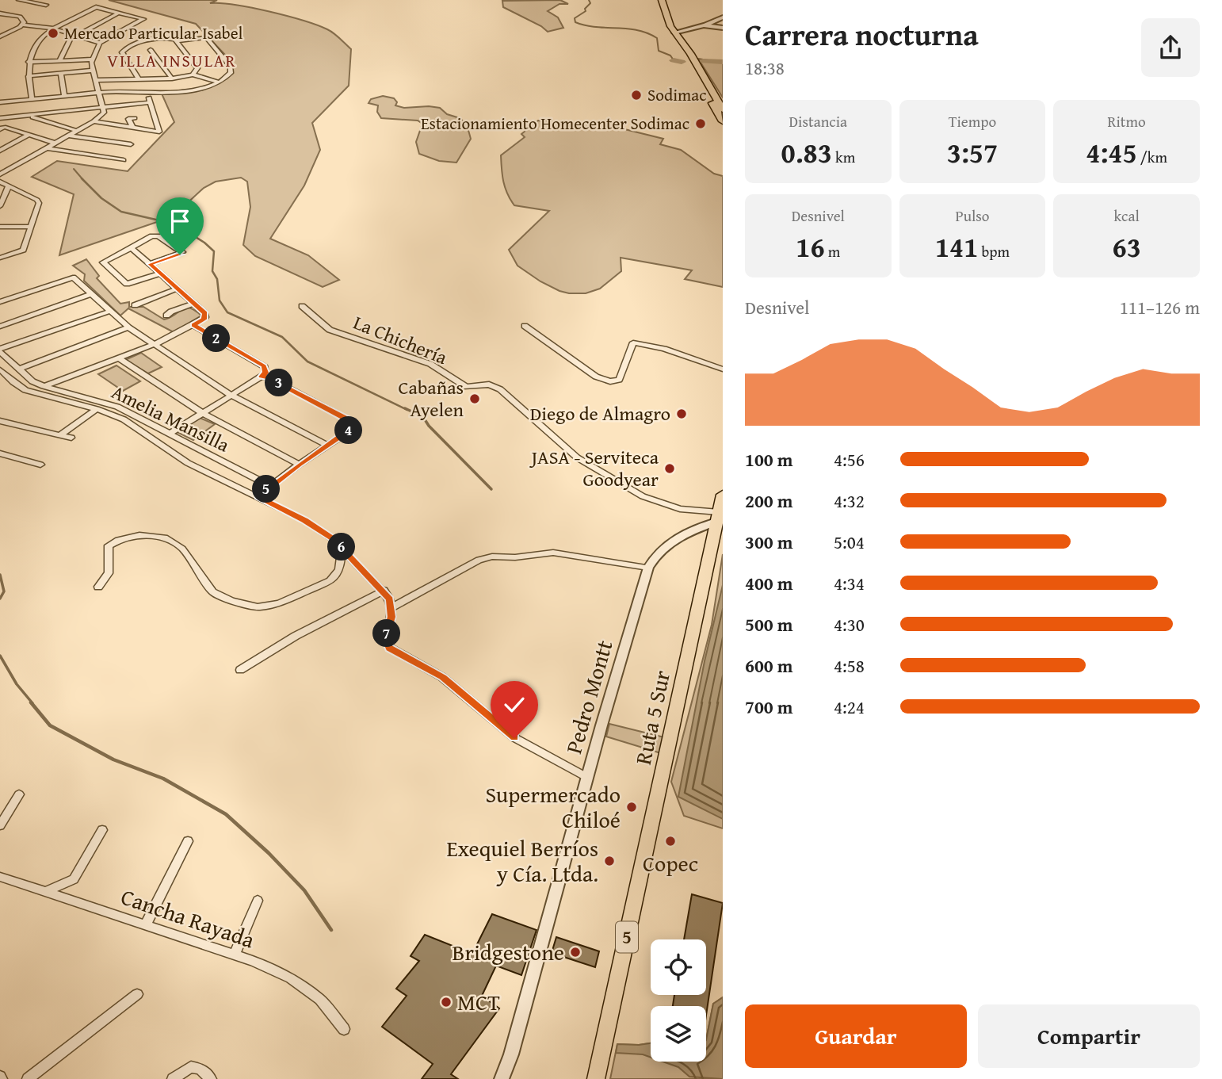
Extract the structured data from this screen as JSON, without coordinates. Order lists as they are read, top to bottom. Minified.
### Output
{"streets":{"highway":["Ruta 5 Sur","5"],"street":["La Chichería","Amelia Mansilla","Pedro Montt","Cancha Rayada"]},"crossings":[["La Chichería","Pedro Montt"],["La Chichería","Ruta 5 Sur"],["Pedro Montt","Ruta 5 Sur"]],"districts":["VILLA INSULAR"],"places":["Mercado Particular Isabel","Sodimac","Estacionamiento Homecenter Sodimac","Cabañas Ayelen","Diego de Almagro","JASA - Serviteca Goodyear","Supermercado Chiloé","Copec","Exequiel Berríos y Cía. Ltda.","Bridgestone","MCT"],"page":{"heading":["Carrera nocturna","18:38"],"stats":[["Distancia","0.83 km"],["Tiempo","3:57"],["Ritmo","4:45 /km"],["Desnivel","16 m"],["Pulso","141 bpm"],["kcal","63"]],"chart":["Desnivel","111–126 m"],"pins":["2","3","4","5","6","7"],"list":[{"name":"100 m","note":"4:56"},{"name":"200 m","note":"4:32"},{"name":"300 m","note":"5:04"},{"name":"400 m","note":"4:34"},{"name":"500 m","note":"4:30"},{"name":"600 m","note":"4:58"},{"name":"700 m","note":"4:24"}],"buttons":["Guardar","Compartir"]}}
